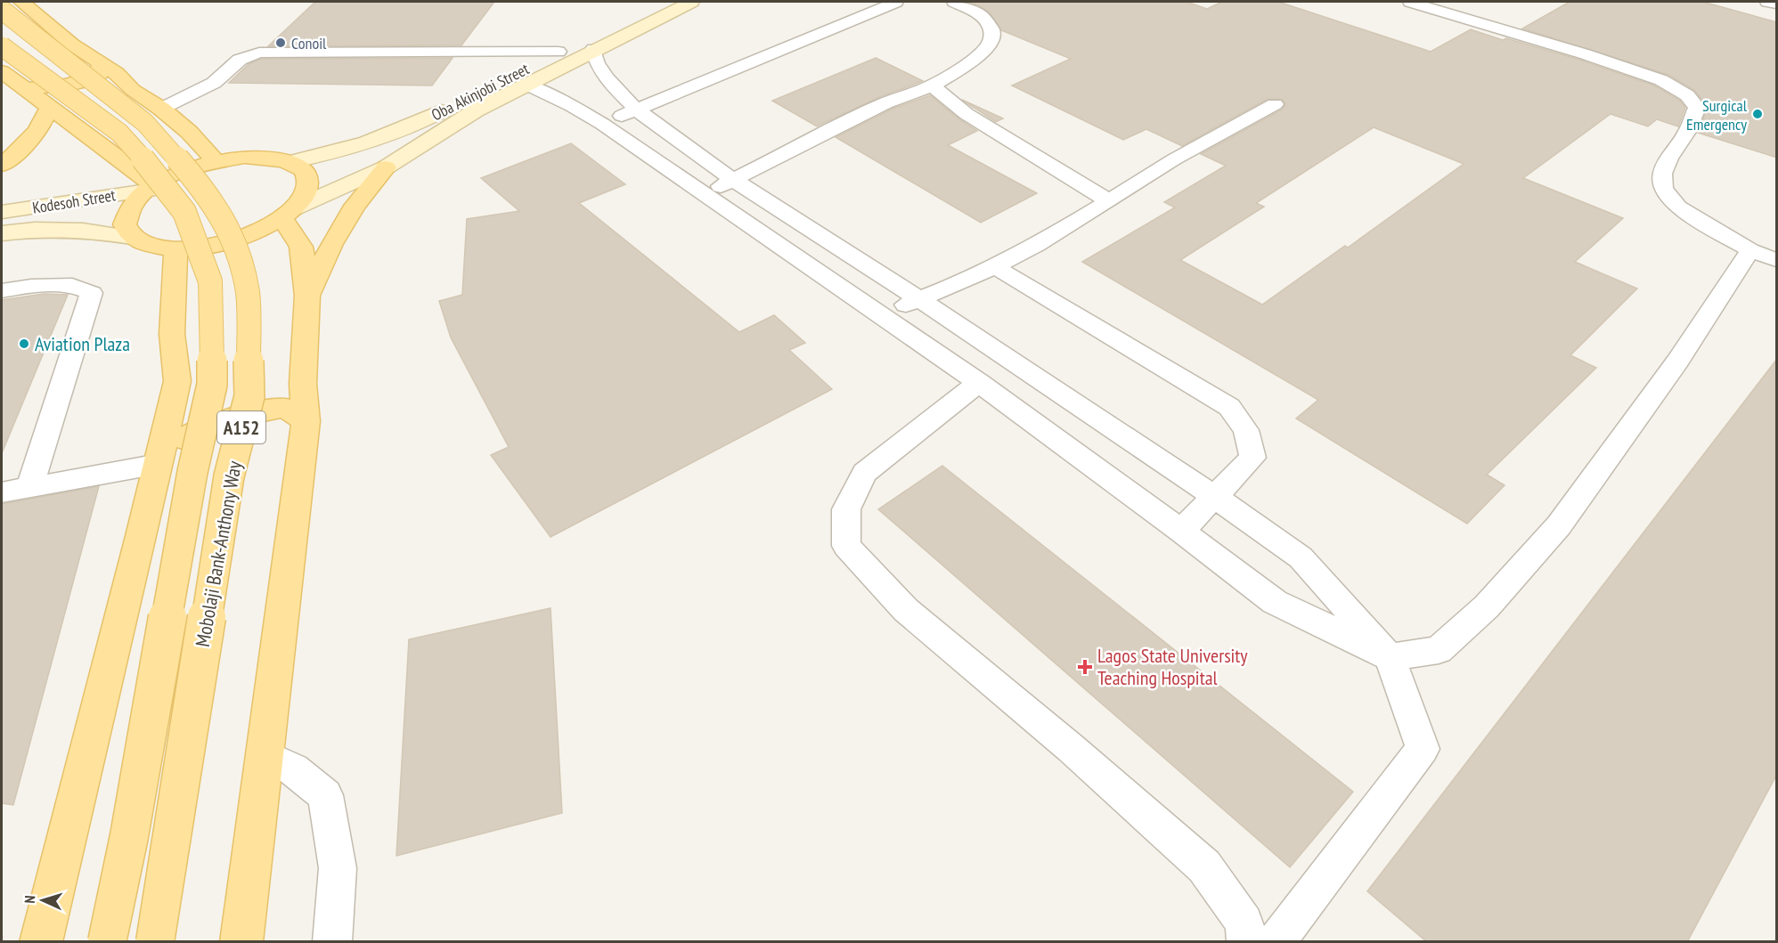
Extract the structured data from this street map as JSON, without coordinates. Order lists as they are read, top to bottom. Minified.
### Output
{"streets":{"main road":["A152","Mobolaji Bank-Anthony Way"],"street":["Oba Akinjobi Street","Kodesoh Street"]},"places":{"other":["Conoil","Surgical Emergency","Aviation Plaza"],"health":["Lagos State University Teaching Hospital"]},"north":"left"}
